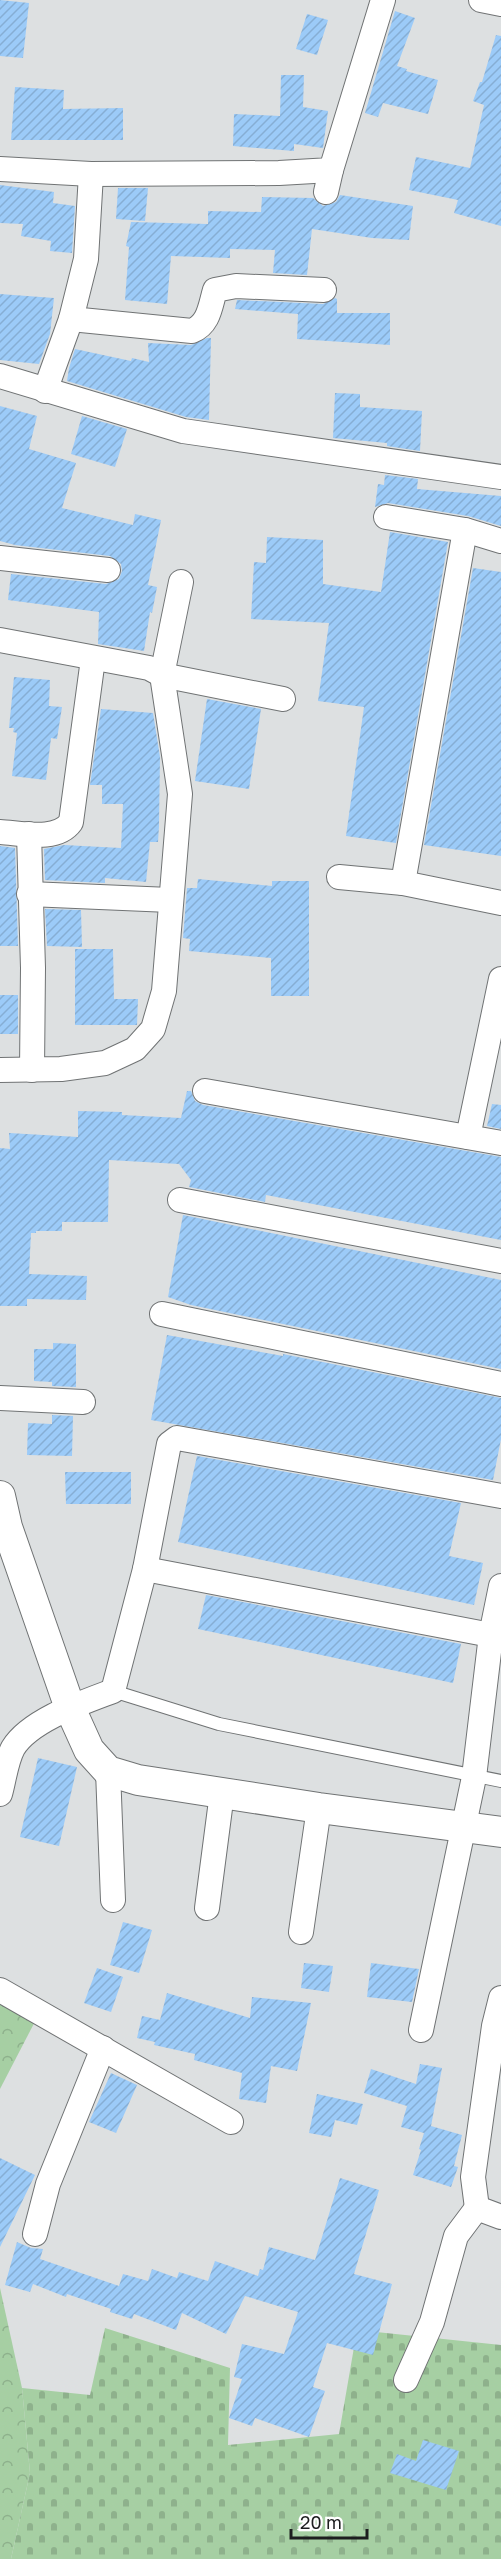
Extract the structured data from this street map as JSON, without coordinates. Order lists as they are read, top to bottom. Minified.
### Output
{"scale_bar":"20 m"}
